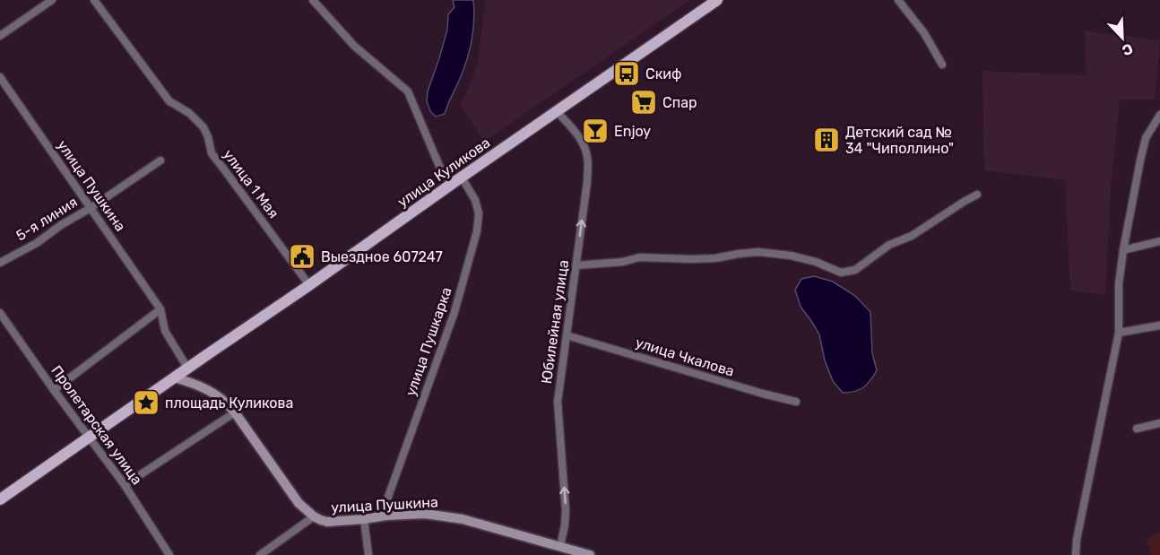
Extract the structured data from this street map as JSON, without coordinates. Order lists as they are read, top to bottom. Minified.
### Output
{"streets":{"main road":["улица Куликова"],"street":["улица 1 Мая","улица Пушкина","5-я линия","Юбилейная улица","улица Пушкарка","улица Чкалова","Пролетарская улица"]},"crossings":[["улица Куликова","улица 1 Мая"],["улица Куликова","улица Пушкина"],["улица Куликова","Юбилейная улица"],["улица Куликова","улица Пушкарка"],["улица Пушкина","5-я линия"],["улица Пушкина","Юбилейная улица"],["улица Пушкина","улица Пушкарка"],["Юбилейная улица","улица Чкалова"]],"one_way":["Юбилейная улица"],"places":{"bus stop":["Скиф"],"supermarket":["Спар"],"bar":["Enjoy"],"building":["Детский сад № 34 \"Чиполлино\""],"public building":["Выездное 607247"],"place":["площадь Куликова"]},"north":"bottom right"}
